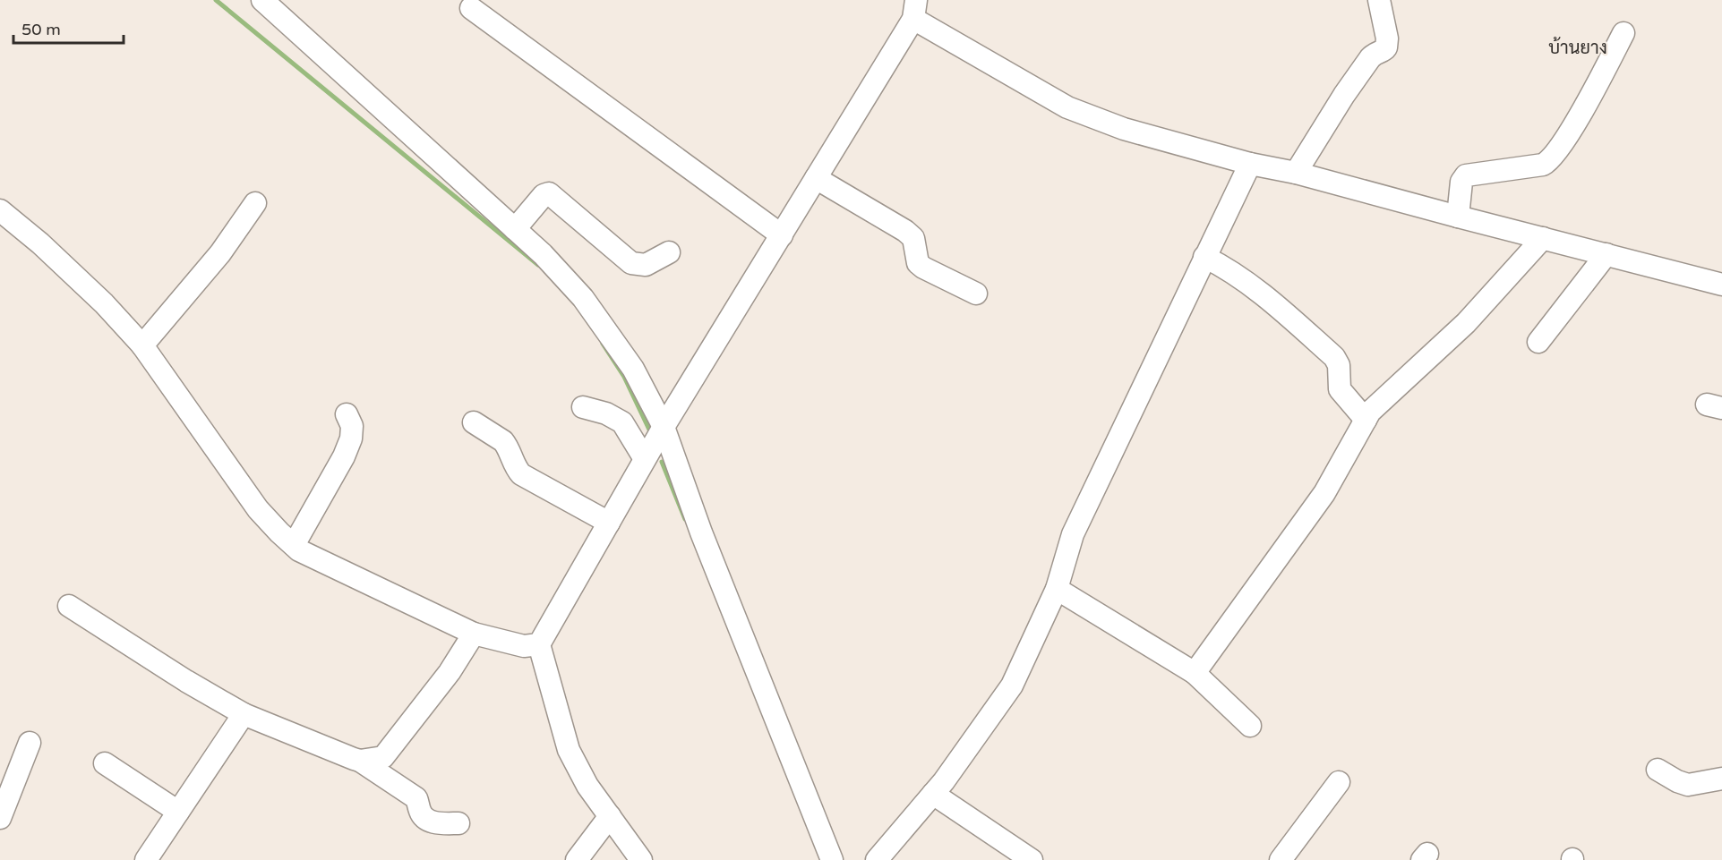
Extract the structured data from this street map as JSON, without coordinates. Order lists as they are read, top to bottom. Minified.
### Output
{"districts":["บ้านยาง"],"scale_bar":"50 m"}
